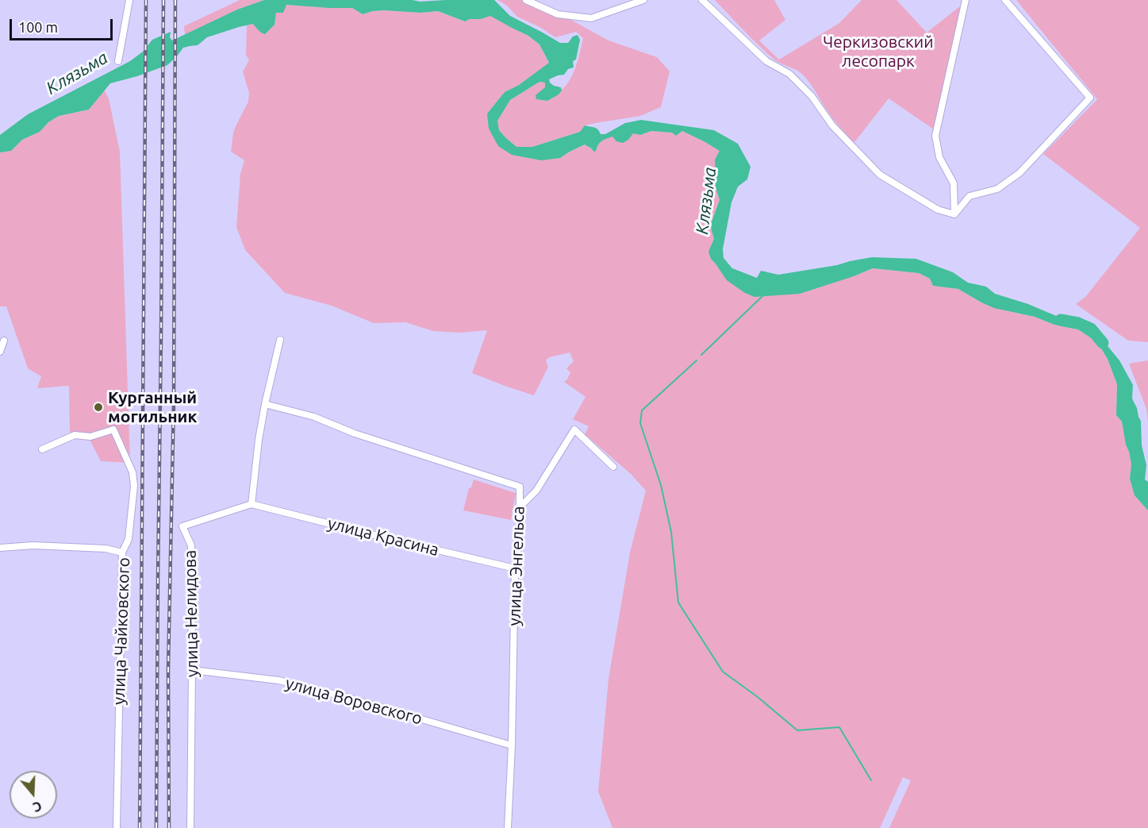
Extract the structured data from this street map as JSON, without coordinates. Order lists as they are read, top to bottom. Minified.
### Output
{"streets":{"street":["улица Красина","улица Энгельса","улица Нелидова","улица Чайковского","улица Воровского"]},"crossings":[["улица Красина","улица Энгельса"],["улица Красина","улица Нелидова"],["улица Энгельса","улица Воровского"],["улица Нелидова","улица Воровского"]],"water":["Клязьма"],"parks":["Черкизовский лесопарк"],"places":["Курганный могильник"],"scale_bar":"100 m","north":"bottom"}
